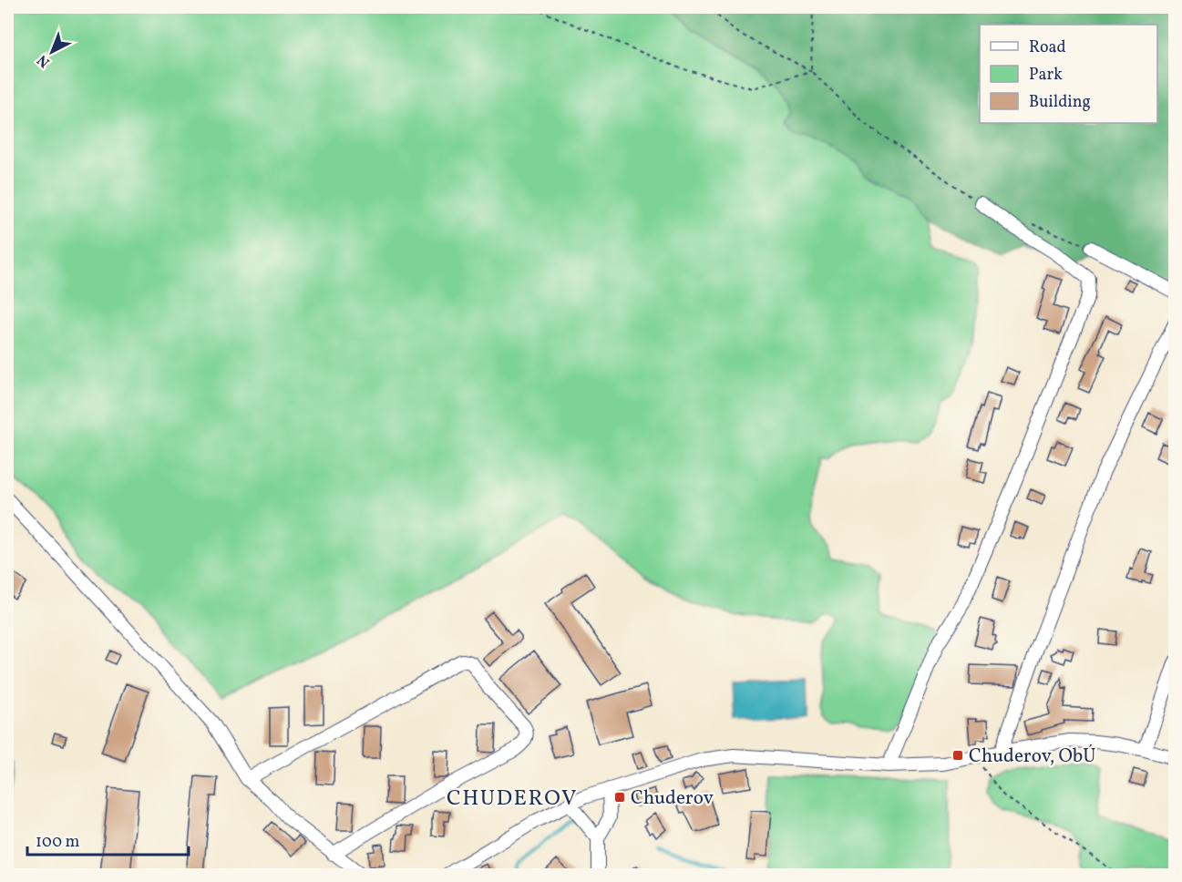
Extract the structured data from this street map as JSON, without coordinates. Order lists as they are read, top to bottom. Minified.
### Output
{"districts":["CHUDEROV"],"places":{"transit":["Chuderov, ObÚ","Chuderov"]},"legend":["Road","Park","Building"],"scale_bar":"100 m","north":"bottom left"}
